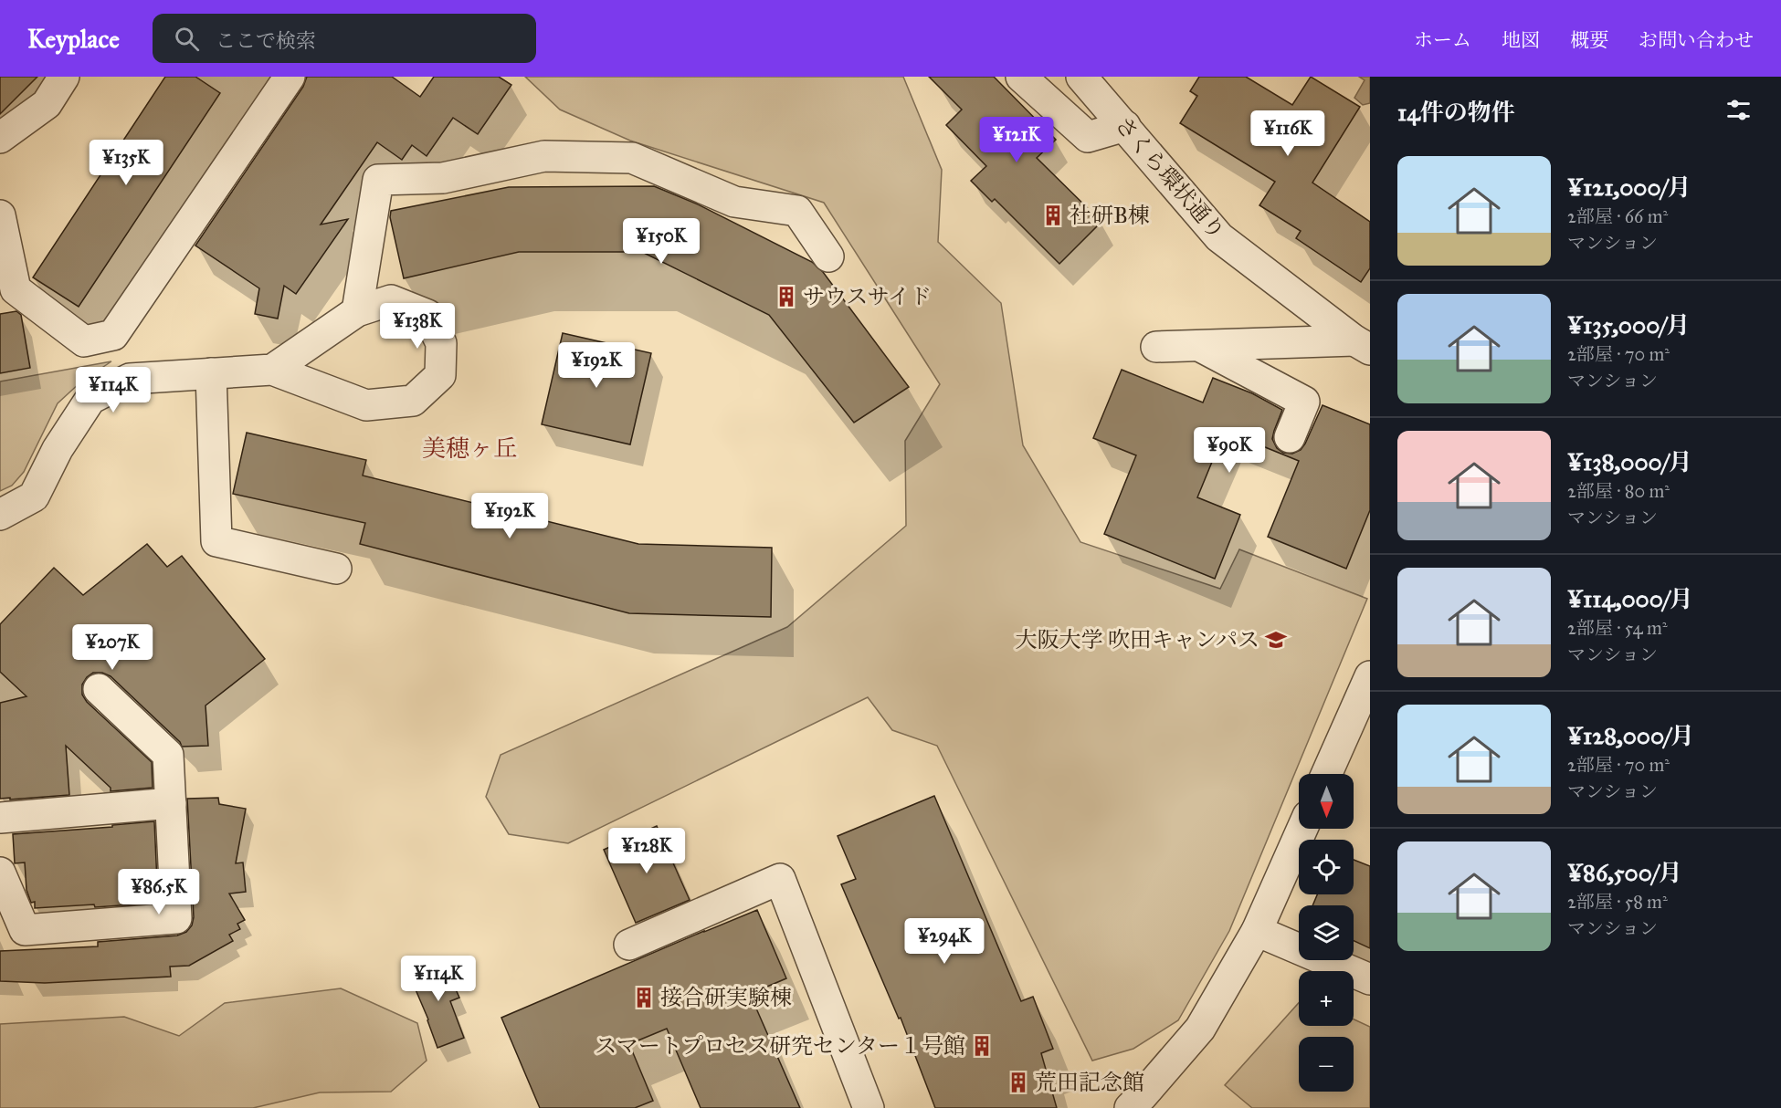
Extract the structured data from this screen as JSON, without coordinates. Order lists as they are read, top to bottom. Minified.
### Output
{"streets":{"street":["さくら環状通り"]},"districts":["美穂ヶ丘"],"places":{"building":["社研B棟","サウスサイド","接合研実験棟","スマートプロセス研究センター１号館","荒田記念館"],"school or university":["大阪大学 吹田キャンパス"]},"north":"bottom","page":{"header":"Keyplace","search":"ここで検索","nav":["ホーム","地図","概要","お問い合わせ"],"heading":"14件の物件","price":["¥116K","¥121K","¥135K","¥150K","¥138K","¥192K","¥114K","¥90K","¥192K","¥207K","¥128K","¥86.5K","¥294K","¥114K"],"list":[{"name":"¥121,000/月","note":"2部屋 · 66 m² · マンション"},{"name":"¥135,000/月","note":"2部屋 · 70 m² · マンション"},{"name":"¥138,000/月","note":"2部屋 · 80 m² · マンション"},{"name":"¥114,000/月","note":"2部屋 · 54 m² · マンション"},{"name":"¥128,000/月","note":"2部屋 · 70 m² · マンション"},{"name":"¥86,500/月","note":"2部屋 · 58 m² · マンション"}],"map_buttons":["+","−"]}}
